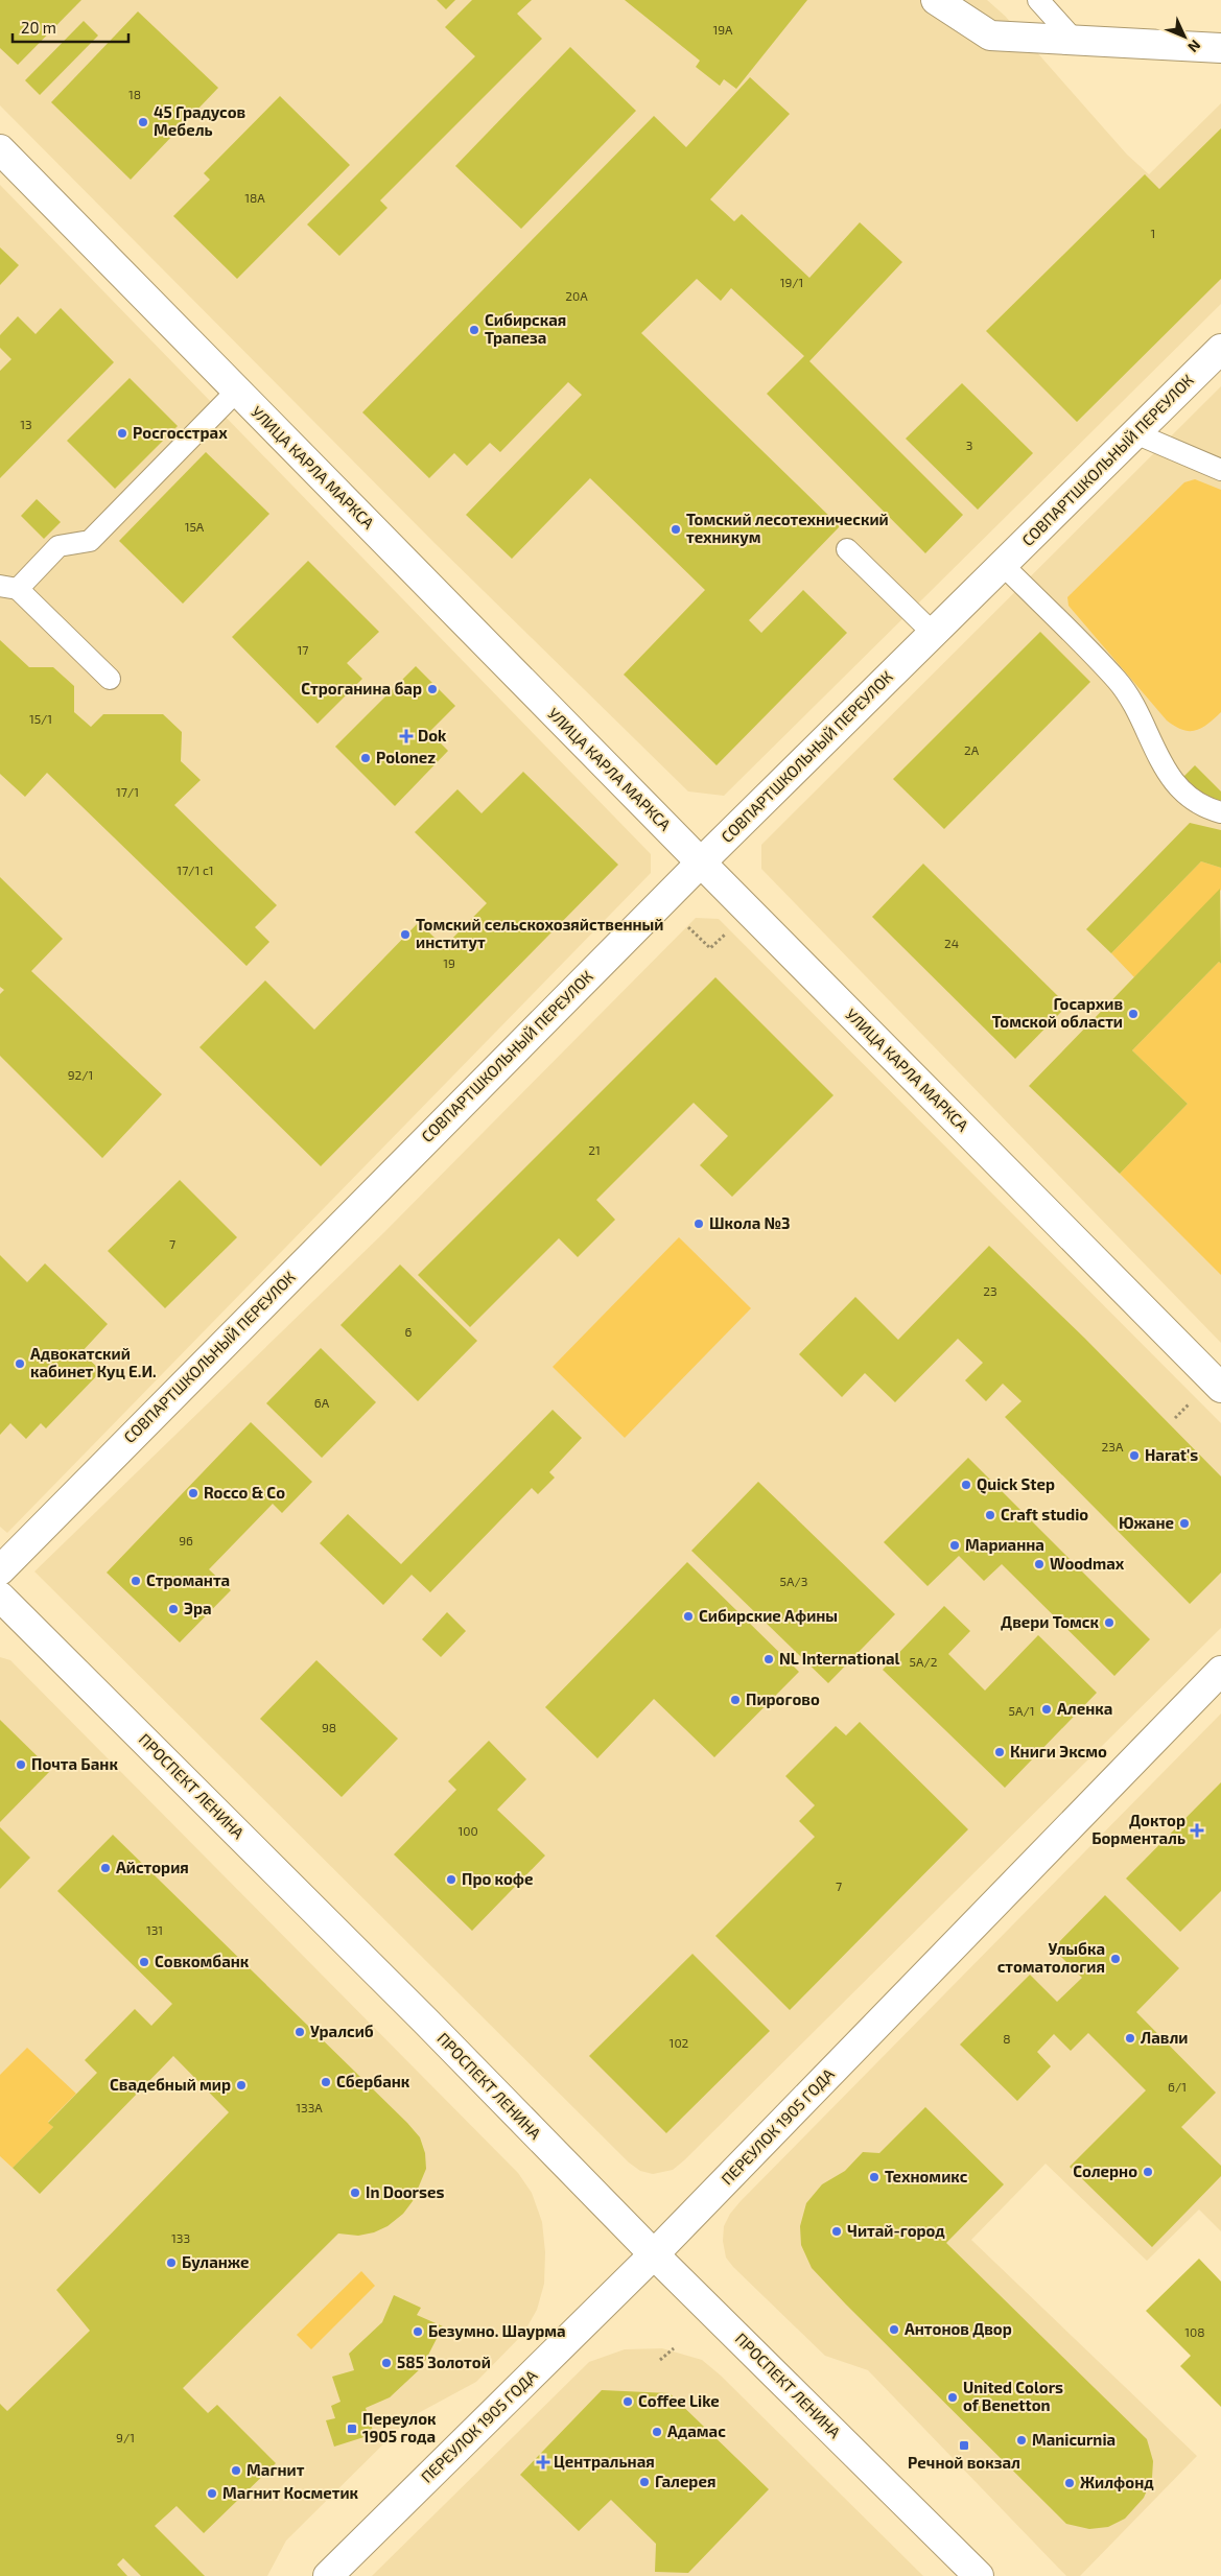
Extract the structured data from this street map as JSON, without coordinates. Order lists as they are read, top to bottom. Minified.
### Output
{"streets":{"street":["СОВПАРТШКОЛЬНЫЙ ПЕРЕУЛОК","УЛИЦА КАРЛА МАРКСА","ПРОСПЕКТ ЛЕНИНА","ПЕРЕУЛОК 1905 ГОДА"]},"crossings":[["СОВПАРТШКОЛЬНЫЙ ПЕРЕУЛОК","УЛИЦА КАРЛА МАРКСА"],["ПРОСПЕКТ ЛЕНИНА","ПЕРЕУЛОК 1905 ГОДА"]],"places":{"other":["45 Градусов Мебель","Сибирская Трапеза","Росгосстрах","Томский лесотехнический техникум","Строганина бар","Polonez","Томский сельскохозяйственный институт","Госархив Томской области","Школа №3","Адвокатский кабинет Куц Е.И.","Harat's","Quick Step","Rocco & Co","Craft studio","Южане","Марианна","Woodmax","Строманта","Эра","Сибирские Афины","Двери Томск","NL International","Пирогово","Аленка","Книги Эксмо","Почта Банк","Айстория","Про кофе","Улыбка стоматология","Совкомбанк","Уралсиб","Лавли","Сбербанк","Свадебный мир","Солерно","Техномикс","In Doorses","Читай-город","Буланже","Антонов Двор","Безумно. Шаурма","585 Золотой","United Colors of Benetton","Coffee Like","Адамас","Manicurnia","Магнит","Галерея","Жилфонд","Магнит Косметик"],"health":["Dok","Доктор Борменталь","Центральная"],"transit":["Переулок 1905 года","Речной вокзал"]},"house_numbers":["19А","18","18А","1","19/1","20А","13","3","15А","17","15/1","2А","17/1","17/1 с1","24","19","92/1","21","7","23","6","6А","23А","96","5А/3","5А/2","5А/1","98","100","7","131","8","102","6/1","133А","133","108","9/1"],"scale_bar":"20 m","north":"bottom right"}
